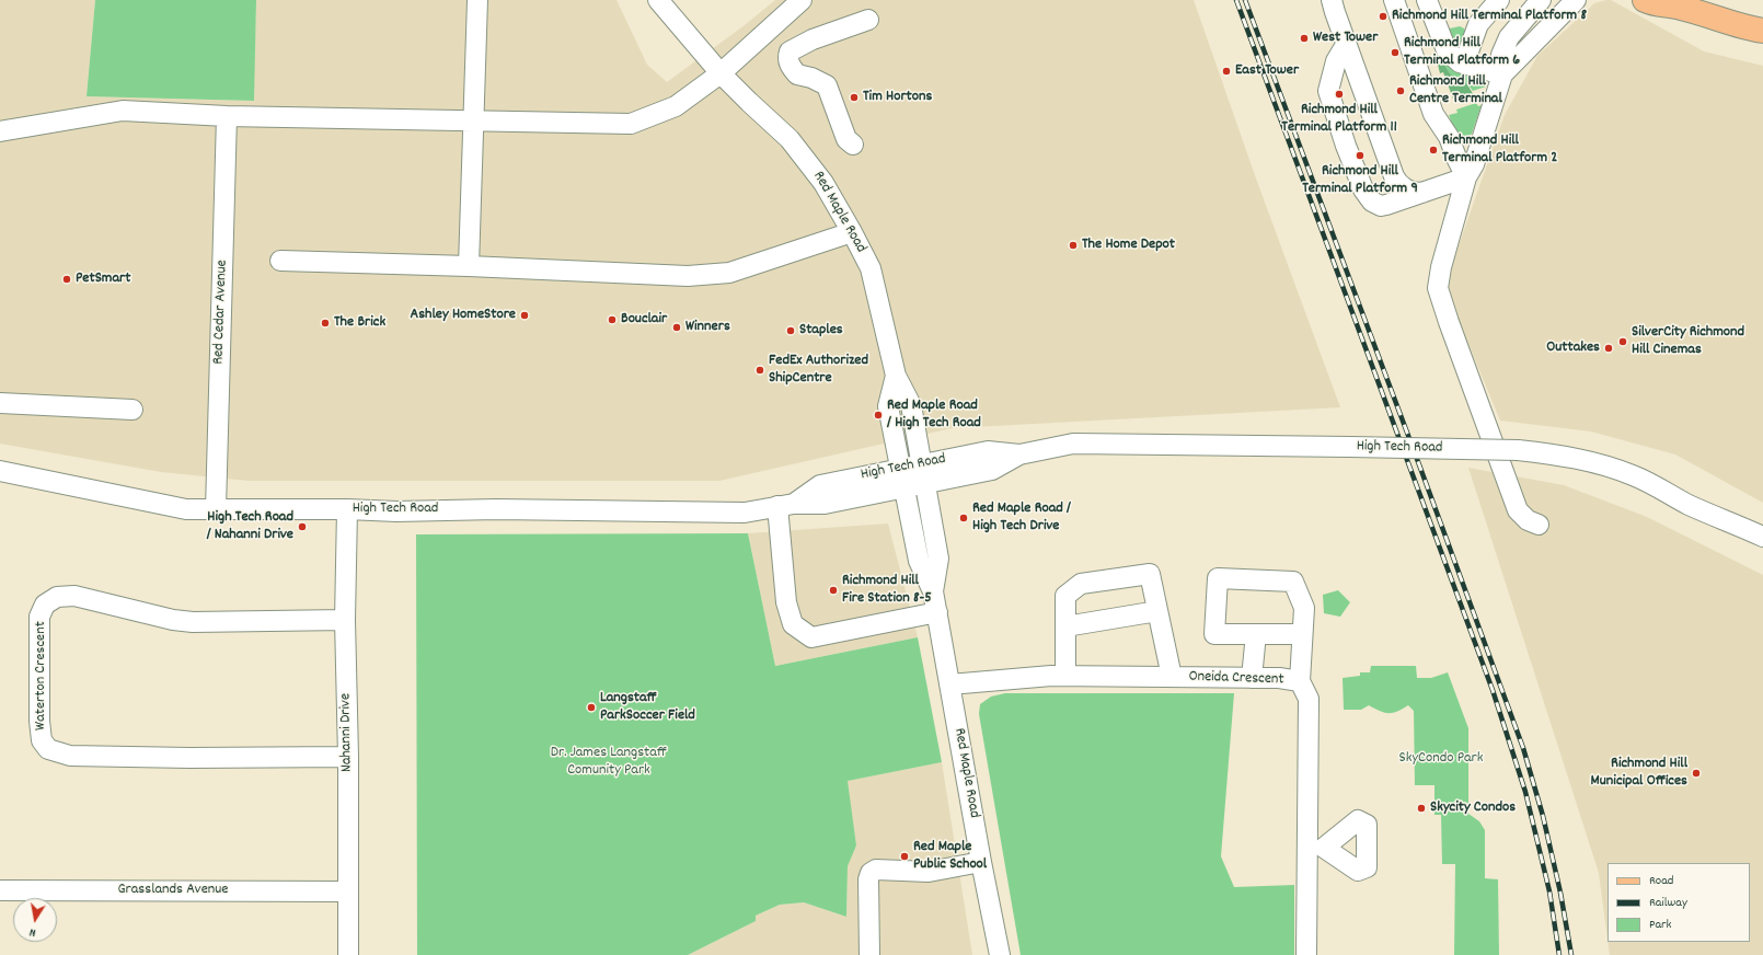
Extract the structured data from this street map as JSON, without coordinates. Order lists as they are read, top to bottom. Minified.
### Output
{"streets":{"street":["Red Maple Road","Red Cedar Avenue","High Tech Road","Waterton Crescent","Oneida Crescent","Nahanni Drive","Grasslands Avenue"]},"crossings":[["Red Maple Road","High Tech Road"],["Red Maple Road","Oneida Crescent"],["Red Cedar Avenue","High Tech Road"],["High Tech Road","Nahanni Drive"],["Waterton Crescent","Nahanni Drive"],["Nahanni Drive","Grasslands Avenue"]],"parks":["Dr. James Langstaff Comunity Park","SkyCondo Park"],"places":["Richmond Hill Terminal Platform 8","West Tower","Richmond Hill Terminal Platform 6","East Tower","Richmond Hill Centre Terminal","Richmond Hill Terminal Platform 11","Tim Hortons","Richmond Hill Terminal Platform 2","Richmond Hill Terminal Platform 9","The Home Depot","PetSmart","Ashley HomeStore","Bouclair","The Brick","Winners","Staples","SilverCity Richmond Hill Cinemas","Outtakes","FedEx Authorized ShipCentre","Red Maple Road / High Tech Road","Red Maple Road / High Tech Drive","High Tech Road / Nahanni Drive","Richmond Hill Fire Station 8-5","Langstaff ParkSoccer Field","Richmond Hill Municipal Offices","Skycity Condos","Red Maple Public School"],"legend":["Road","Railway","Park"],"north":"bottom"}
